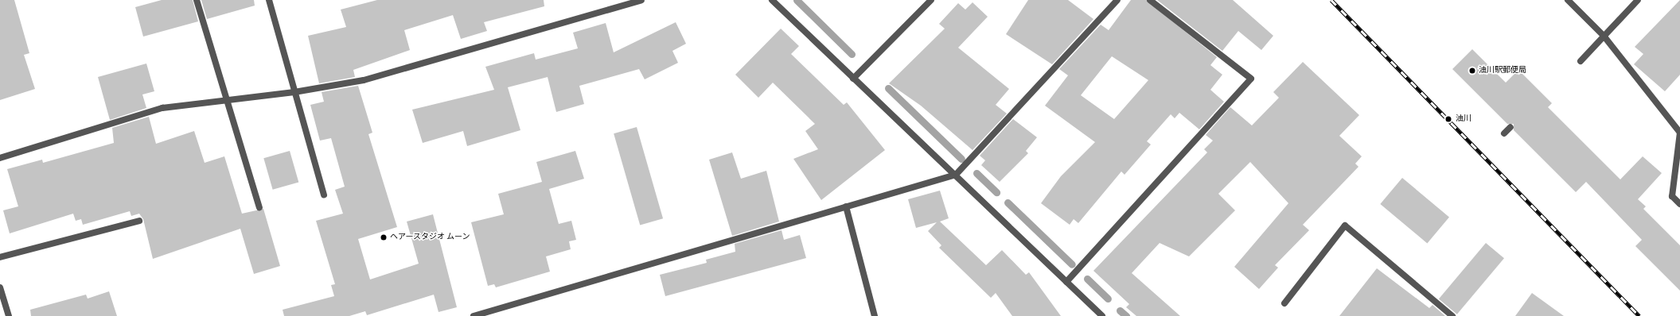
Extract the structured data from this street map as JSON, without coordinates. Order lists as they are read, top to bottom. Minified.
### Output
{"places":["油川駅郵便局","油川","ヘアースタジオ ムーン"]}
